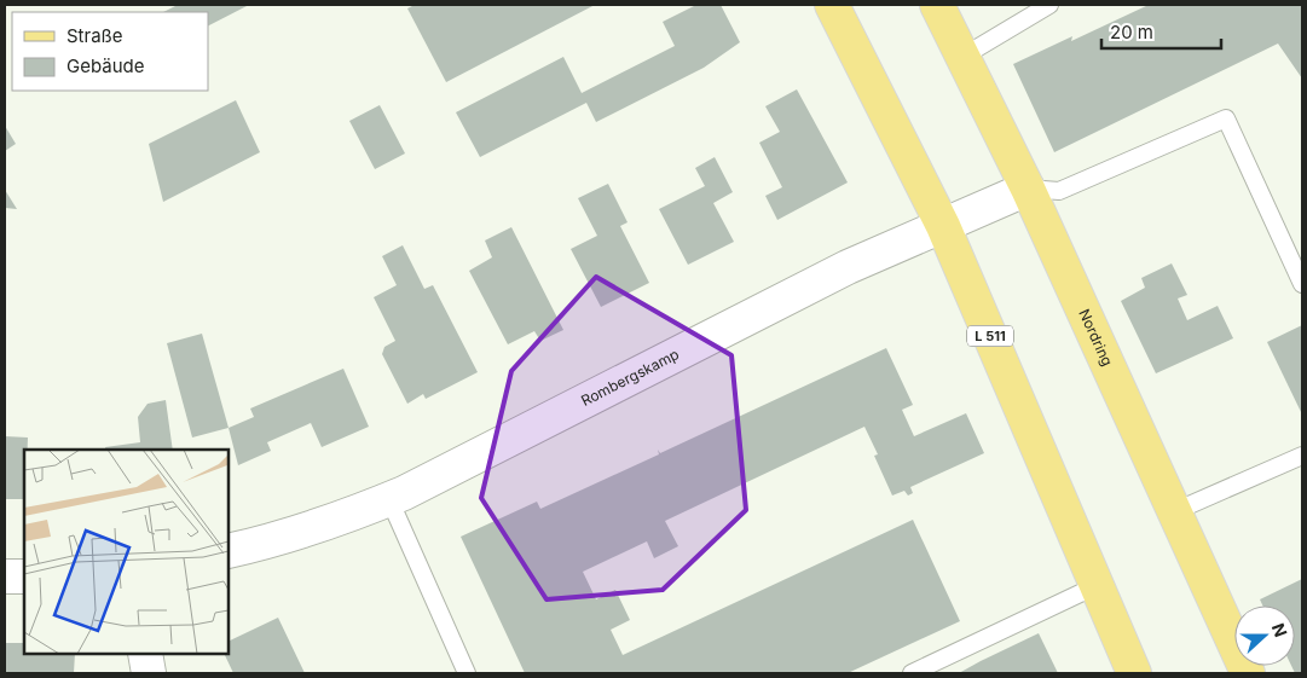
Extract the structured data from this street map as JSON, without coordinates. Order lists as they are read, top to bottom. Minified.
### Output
{"streets":{"main road":["L 511","Nordring"],"street":["Rombergskamp"]},"crossings":[["L 511","Rombergskamp"],["Nordring","Rombergskamp"]],"legend":["Straße","Gebäude"],"scale_bar":"20 m","north":"right"}
